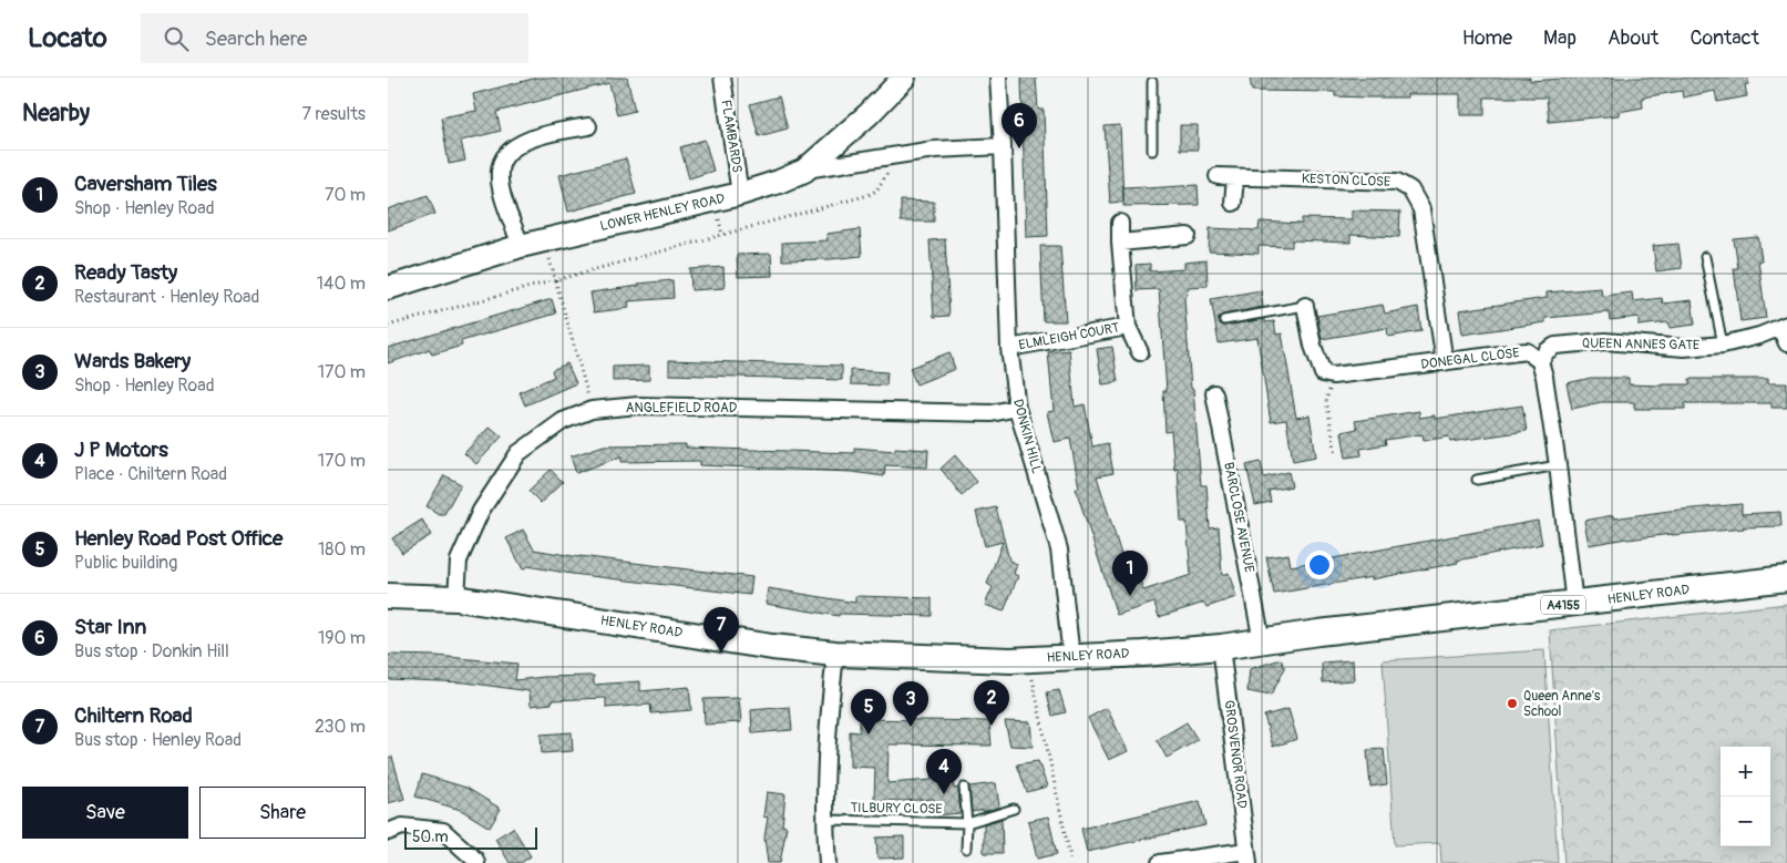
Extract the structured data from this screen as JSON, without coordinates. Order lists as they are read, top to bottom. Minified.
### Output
{"streets":{"main road":["LOWER HENLEY ROAD","HENLEY ROAD","A4155"],"street":["FLAMBARDS","KESTON CLOSE","ELMLEIGH COURT","QUEEN ANNES GATE","DONEGAL CLOSE","ANGLEFIELD ROAD","DONKIN HILL","BARCLOSE AVENUE","GROSVENOR ROAD"],"lane":["TILBURY CLOSE"]},"crossings":[["FLAMBARDS","LOWER HENLEY ROAD"],["KESTON CLOSE","DONEGAL CLOSE"],["ELMLEIGH COURT","DONKIN HILL"],["QUEEN ANNES GATE","DONEGAL CLOSE"],["DONEGAL CLOSE","HENLEY ROAD"],["ANGLEFIELD ROAD","DONKIN HILL"],["ANGLEFIELD ROAD","HENLEY ROAD"],["DONKIN HILL","HENLEY ROAD"],["BARCLOSE AVENUE","HENLEY ROAD"],["HENLEY ROAD","GROSVENOR ROAD"]],"places":["Queen Anne's School"],"scale_bar":"50 m","page":{"header":"Locato","search":"Search here","nav":["Home","Map","About","Contact"],"heading":["Nearby","7 results"],"pins":["6","1","7","2","3","5","4"],"list":[{"mark":"1","name":"Caversham Tiles","note":"Shop · Henley Road","value":"70 m"},{"mark":"2","name":"Ready Tasty","note":"Restaurant · Henley Road","value":"140 m"},{"mark":"3","name":"Wards Bakery","note":"Shop · Henley Road","value":"170 m"},{"mark":"4","name":"J P Motors","note":"Place · Chiltern Road","value":"170 m"},{"mark":"5","name":"Henley Road Post Office","note":"Public building","value":"180 m"},{"mark":"6","name":"Star Inn","note":"Bus stop · Donkin Hill","value":"190 m"},{"mark":"7","name":"Chiltern Road","note":"Bus stop · Henley Road","value":"230 m"}],"map_buttons":["+","−"],"buttons":["Save","Share"],"scale":"50 m"}}
